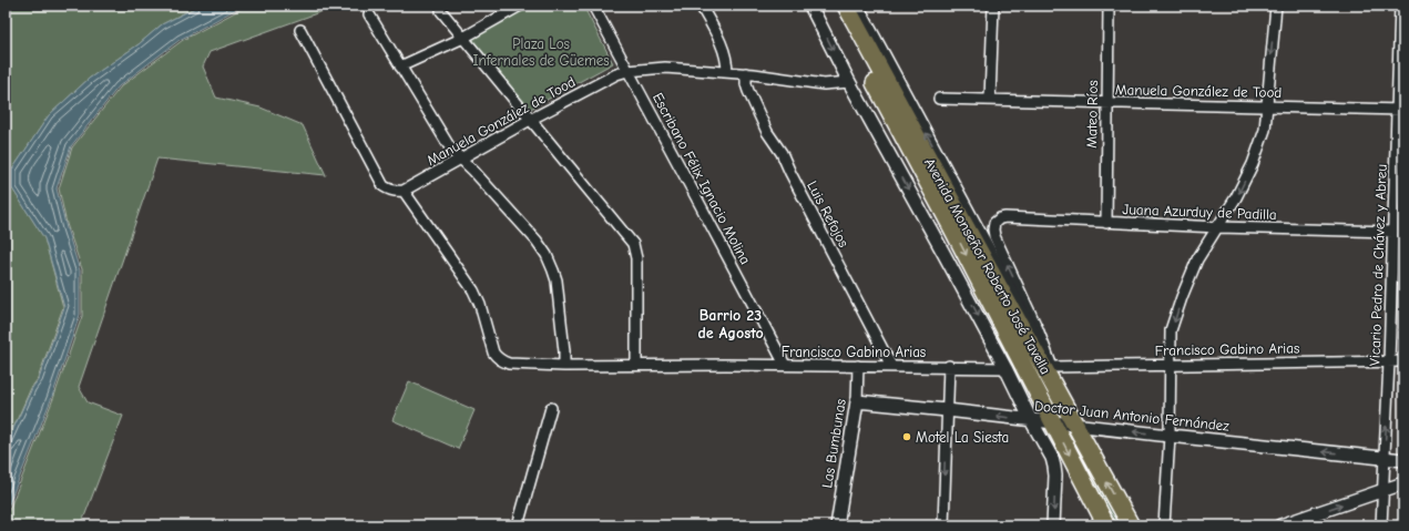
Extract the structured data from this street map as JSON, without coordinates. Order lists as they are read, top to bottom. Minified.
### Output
{"streets":{"highway":["Avenida Monseñor Roberto José Tavella"],"street":["Manuela González de Tood","Mateo Ríos","Escribano Félix Ignacio Molina","Juana Azurduy de Padilla","Luis Refojos","Vicario Pedro de Chávez y Abreu","Francisco Gabino Arias","Doctor Juan Antonio Fernández","Las Bumbunas"]},"crossings":[["Manuela González de Tood","Mateo Ríos"],["Manuela González de Tood","Escribano Félix Ignacio Molina"],["Manuela González de Tood","Luis Refojos"],["Manuela González de Tood","Vicario Pedro de Chávez y Abreu"],["Manuela González de Tood","Francisco Gabino Arias"],["Mateo Ríos","Juana Azurduy de Padilla"],["Escribano Félix Ignacio Molina","Francisco Gabino Arias"],["Juana Azurduy de Padilla","Vicario Pedro de Chávez y Abreu"],["Juana Azurduy de Padilla","Francisco Gabino Arias"],["Luis Refojos","Francisco Gabino Arias"],["Vicario Pedro de Chávez y Abreu","Francisco Gabino Arias"],["Vicario Pedro de Chávez y Abreu","Doctor Juan Antonio Fernández"],["Avenida Monseñor Roberto José Tavella","Doctor Juan Antonio Fernández"],["Francisco Gabino Arias","Las Bumbunas"],["Doctor Juan Antonio Fernández","Las Bumbunas"]],"one_way":["Doctor Juan Antonio Fernández"],"districts":["Barrio 23 de Agosto"],"parks":["Plaza Los Infernales de Güemes"],"places":["Motel La Siesta"]}
